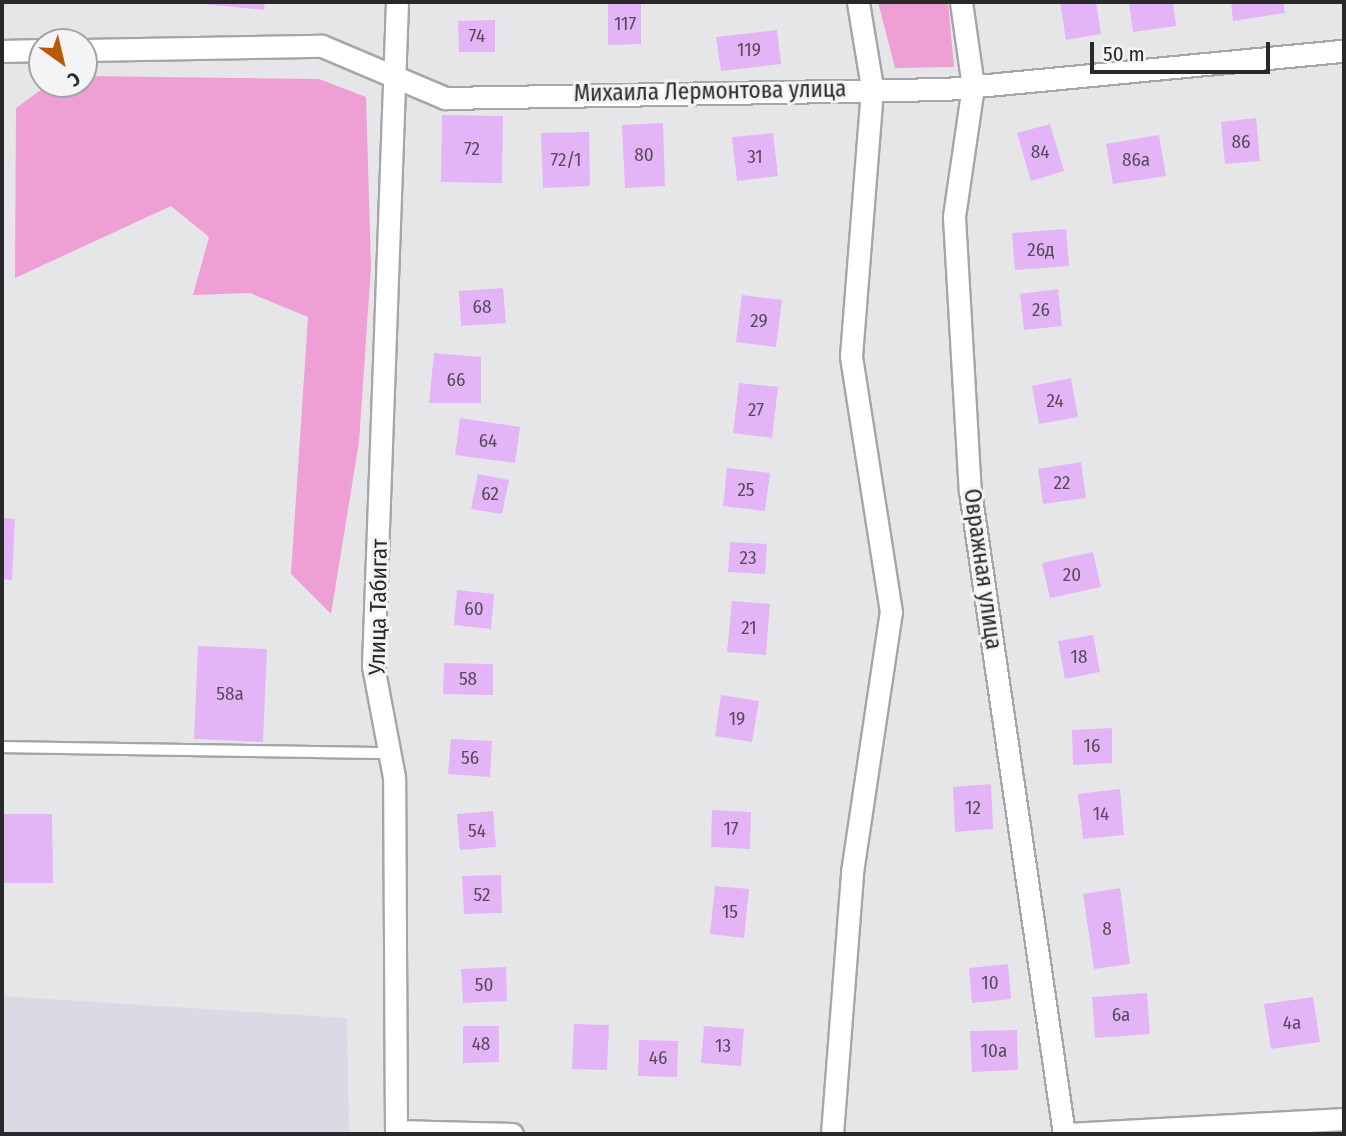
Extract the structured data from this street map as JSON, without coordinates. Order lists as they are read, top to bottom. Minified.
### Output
{"streets":{"street":["Михаила Лермонтова улица","Овражная улица","Улица Табигат"]},"crossings":[["Михаила Лермонтова улица","Овражная улица"],["Михаила Лермонтова улица","Улица Табигат"]],"house_numbers":["117","74","119","86","72","84","80","31","72/1","86а","26д","68","26","29","66","24","27","64","22","25","62","23","20","60","21","18","58","58а","19","16","56","12","14","17","54","52","15","8","10","50","6а","4а","48","13","10а","46"],"scale_bar":"50 m","north":"bottom right"}
